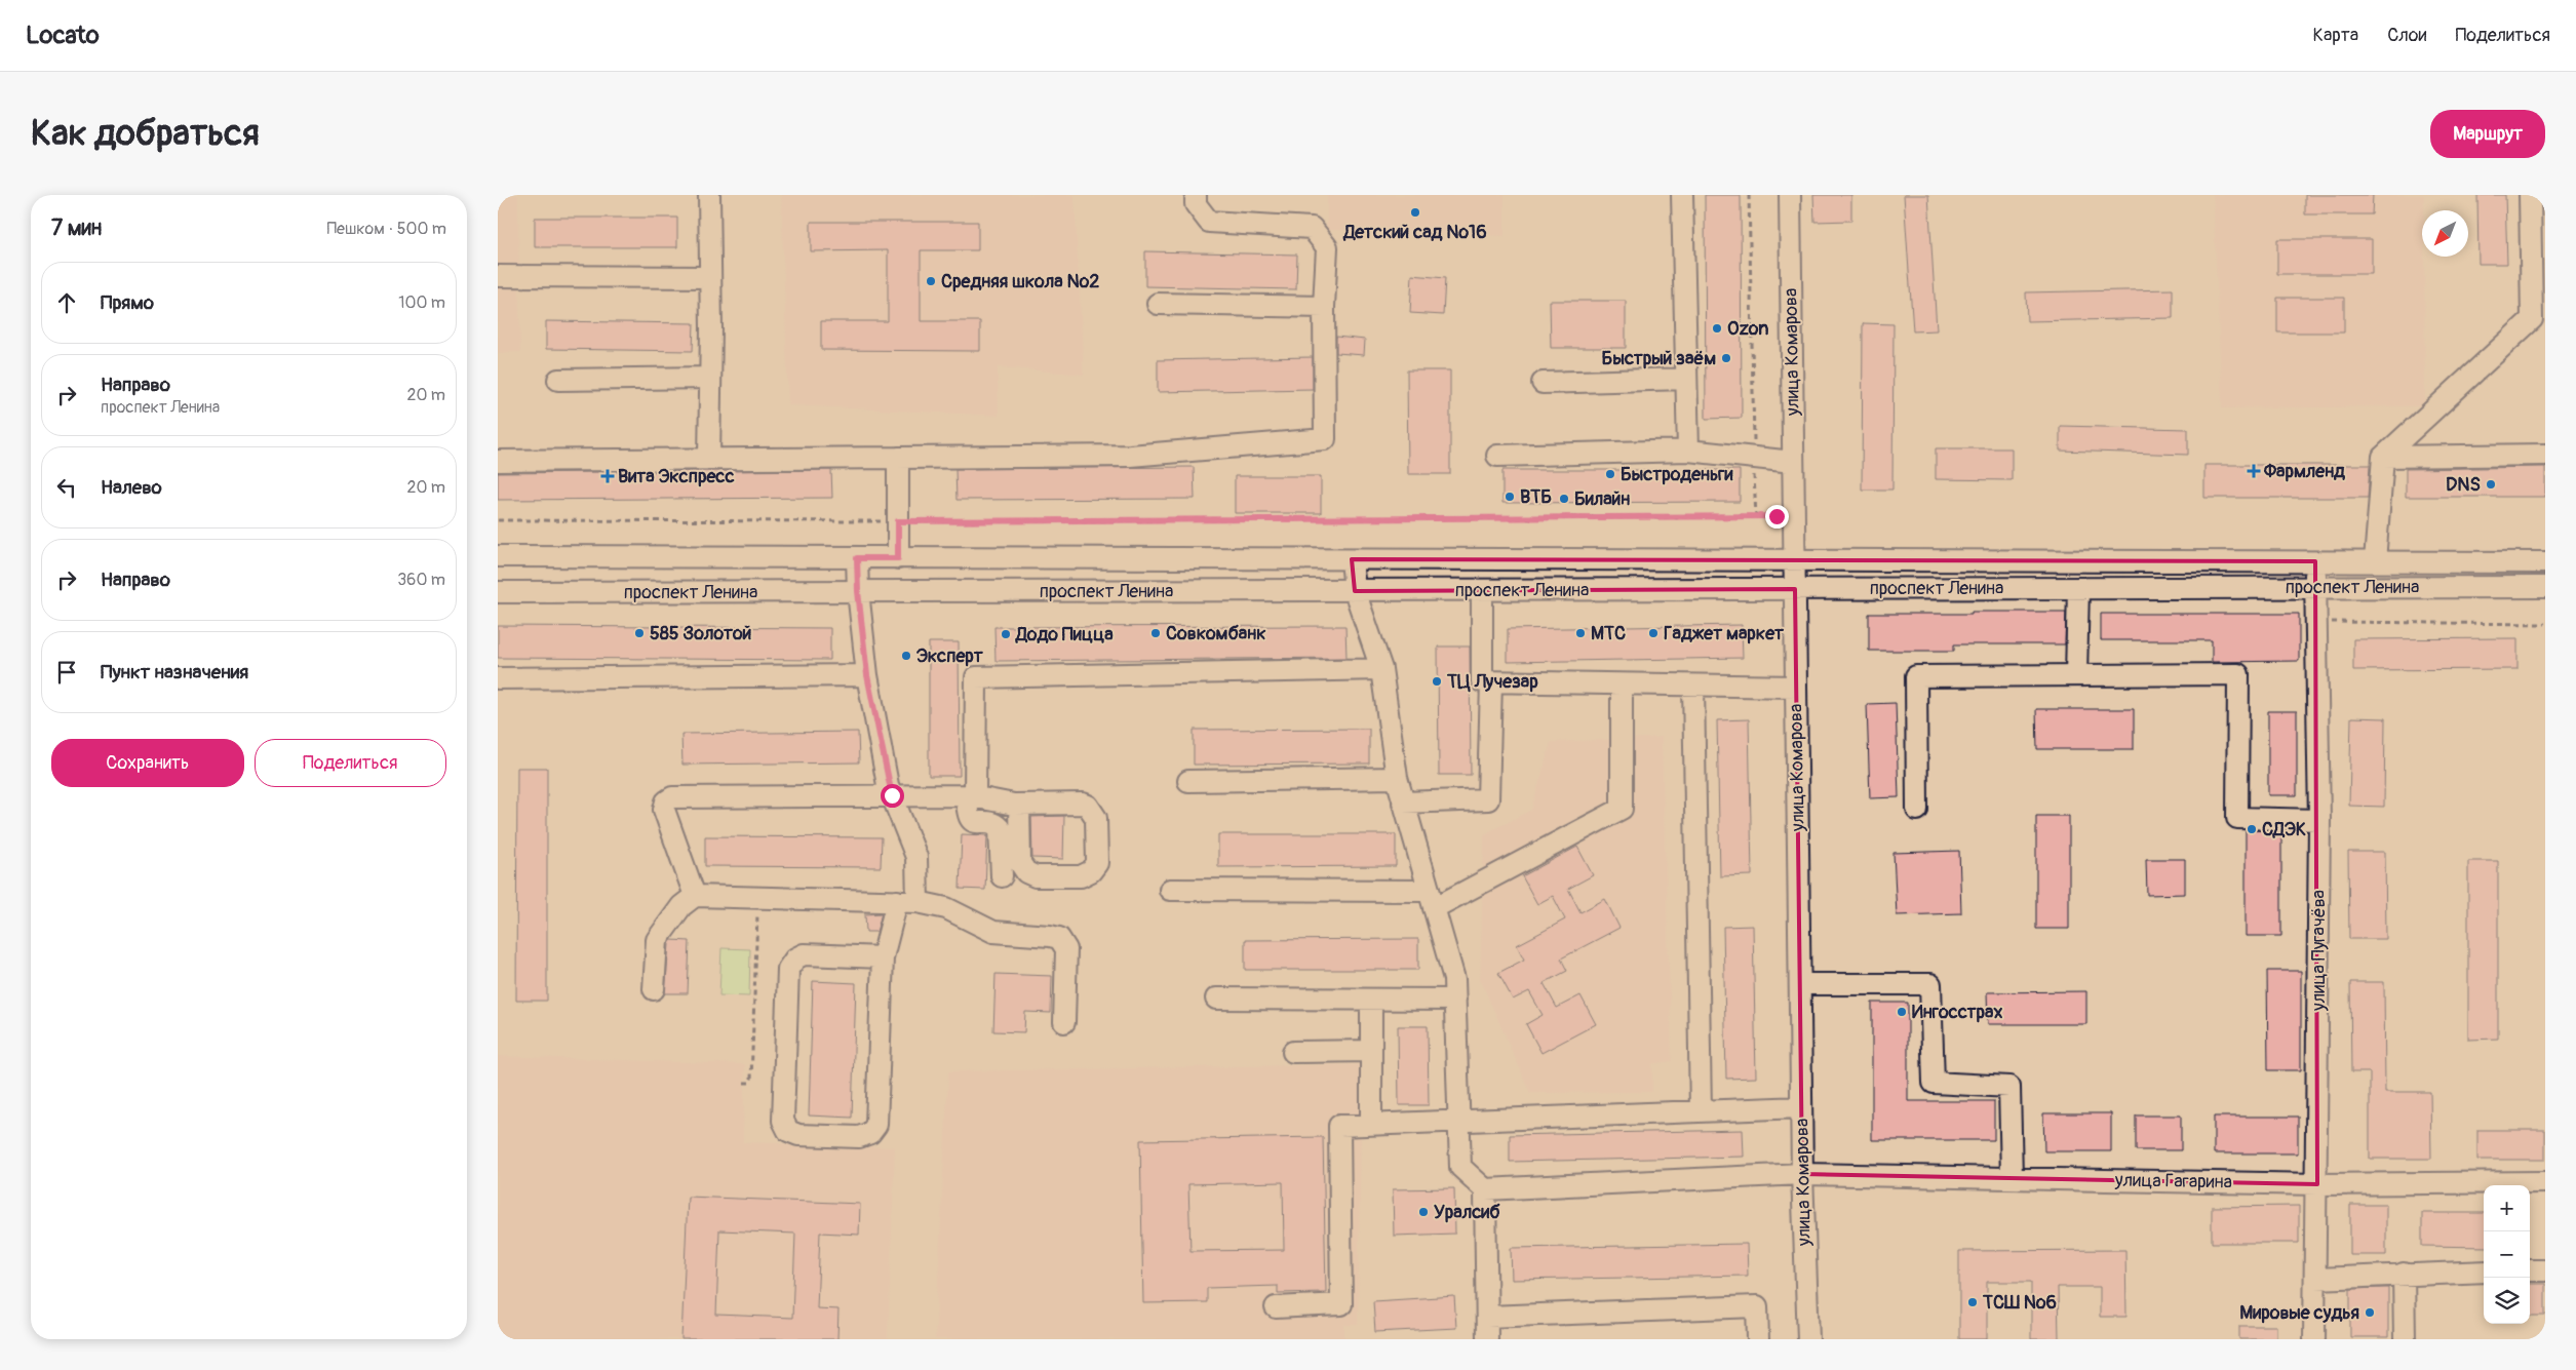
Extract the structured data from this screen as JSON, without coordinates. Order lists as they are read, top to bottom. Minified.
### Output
{"streets":{"street":["улица Комарова","проспект Ленина","улица Пугачёва","улица Гагарина"]},"crossings":[["улица Комарова","проспект Ленина"],["улица Комарова","улица Гагарина"],["проспект Ленина","улица Пугачёва"],["улица Пугачёва","улица Гагарина"]],"places":{"other":["Детский сад №16","Средняя школа №2","Ozon","Быстрый заём","Быстроденьги","DNS","ВТБ","Билайн","585 Золотой","Совкомбанк","МТС","Гаджет маркет","Додо Пицца","Эксперт","ТЦ Лучезар","СДЭК","Ингосстрах","Уралсиб","ТСШ №6","Мировые судья"],"health":["Фармленд","Вита Экспресс"]},"north":"bottom left","page":{"header":"Locato","nav":["Карта","Слои","Поделиться"],"buttons":["Маршрут",["Сохранить","Поделиться"]],"title":"Как добраться","heading":["7 мин","Пешком · 500 m"],"list":[["Прямо","100 m"],["Направо","проспект Ленина","20 m"],["Налево","20 m"],["Направо","360 m"],"Пункт назначения"],"map_buttons":["+","−"]}}
